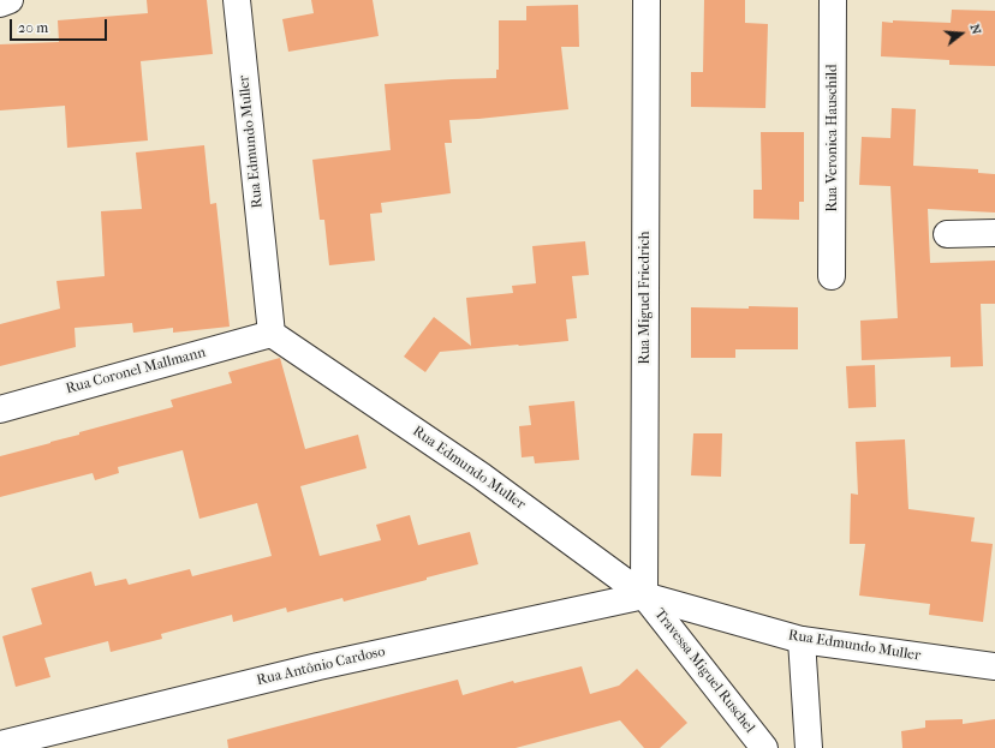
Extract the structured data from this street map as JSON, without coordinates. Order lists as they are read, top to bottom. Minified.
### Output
{"streets":{"street":["Rua Veronica Hauschild","Rua Edmundo Muller","Rua Miguel Friedrich","Rua Coronel Mallmann","Rua Antônio Cardoso","Travessa Miguel Ruschel"]},"crossings":[["Rua Edmundo Muller","Rua Miguel Friedrich"],["Rua Edmundo Muller","Rua Coronel Mallmann"],["Rua Edmundo Muller","Rua Antônio Cardoso"],["Rua Edmundo Muller","Travessa Miguel Ruschel"],["Rua Miguel Friedrich","Rua Antônio Cardoso"],["Rua Miguel Friedrich","Travessa Miguel Ruschel"],["Rua Antônio Cardoso","Travessa Miguel Ruschel"]],"scale_bar":"20 m","north":"right"}
